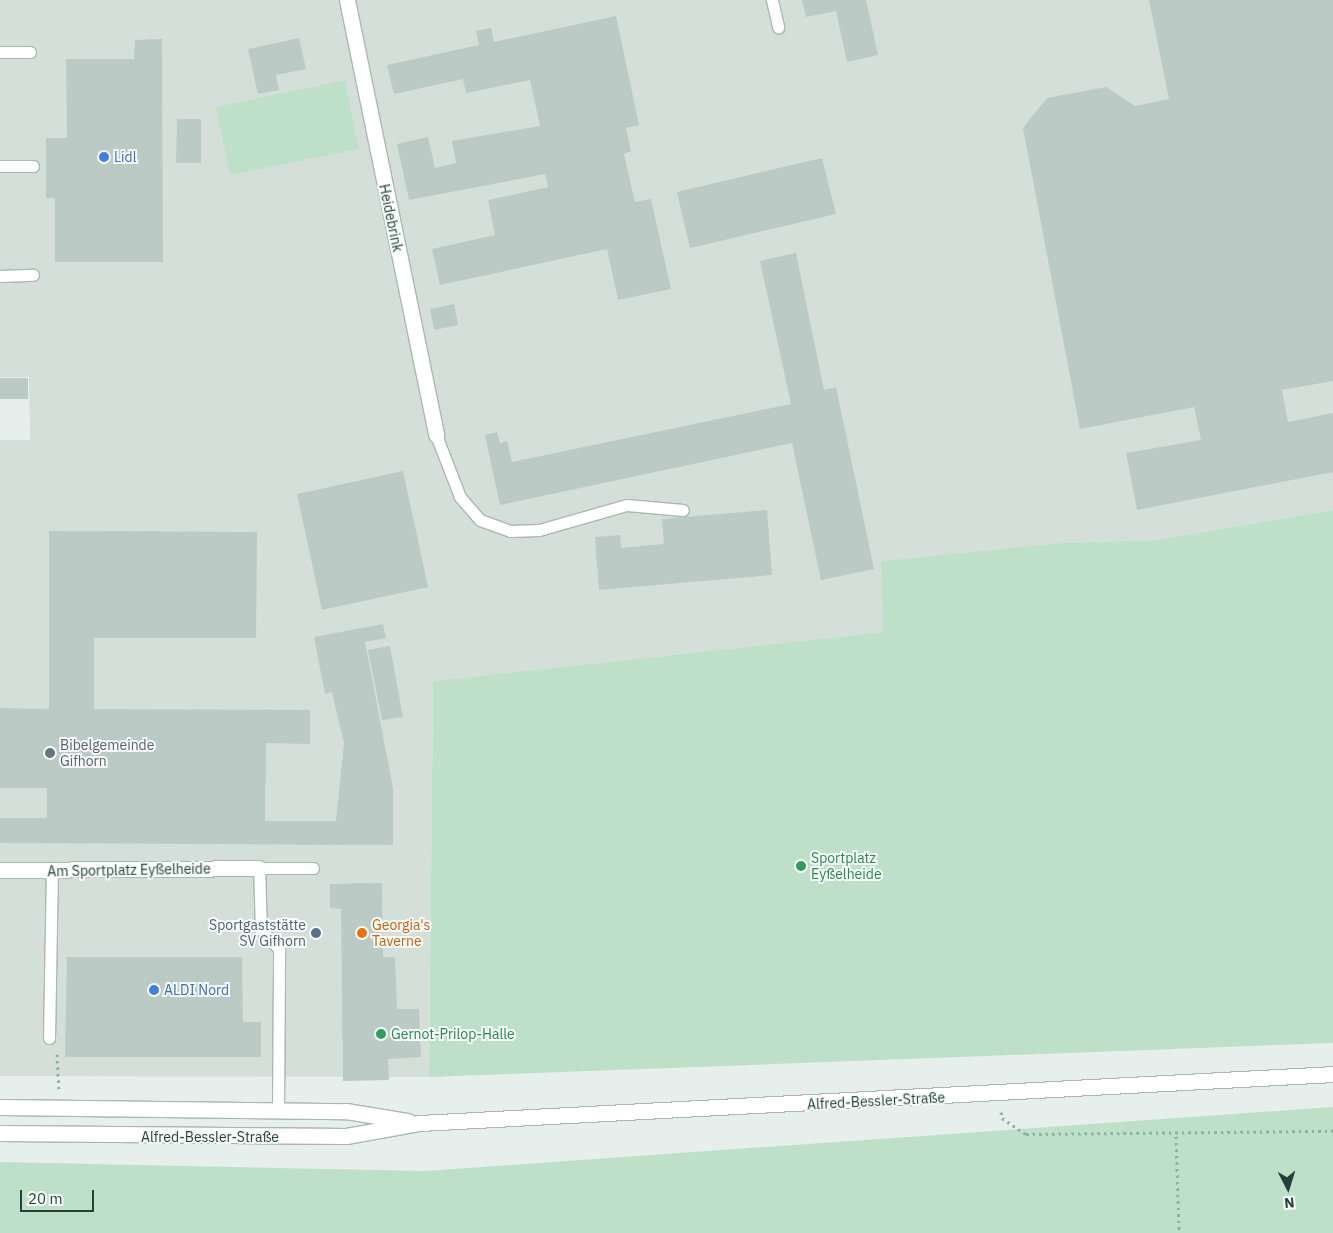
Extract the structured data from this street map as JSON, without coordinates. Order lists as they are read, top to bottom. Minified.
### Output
{"streets":{"street":["Heidebrink","Am Sportplatz Eyßelheide","Alfred-Bessler-Straße"]},"places":["Lidl","Bibelgemeinde Gifhorn","Sportplatz Eyßelheide","Sportgaststätte SV Gifhorn","Georgia's Taverne","ALDI Nord","Gernot-Prilop-Halle"],"scale_bar":"20 m","north":"bottom"}
